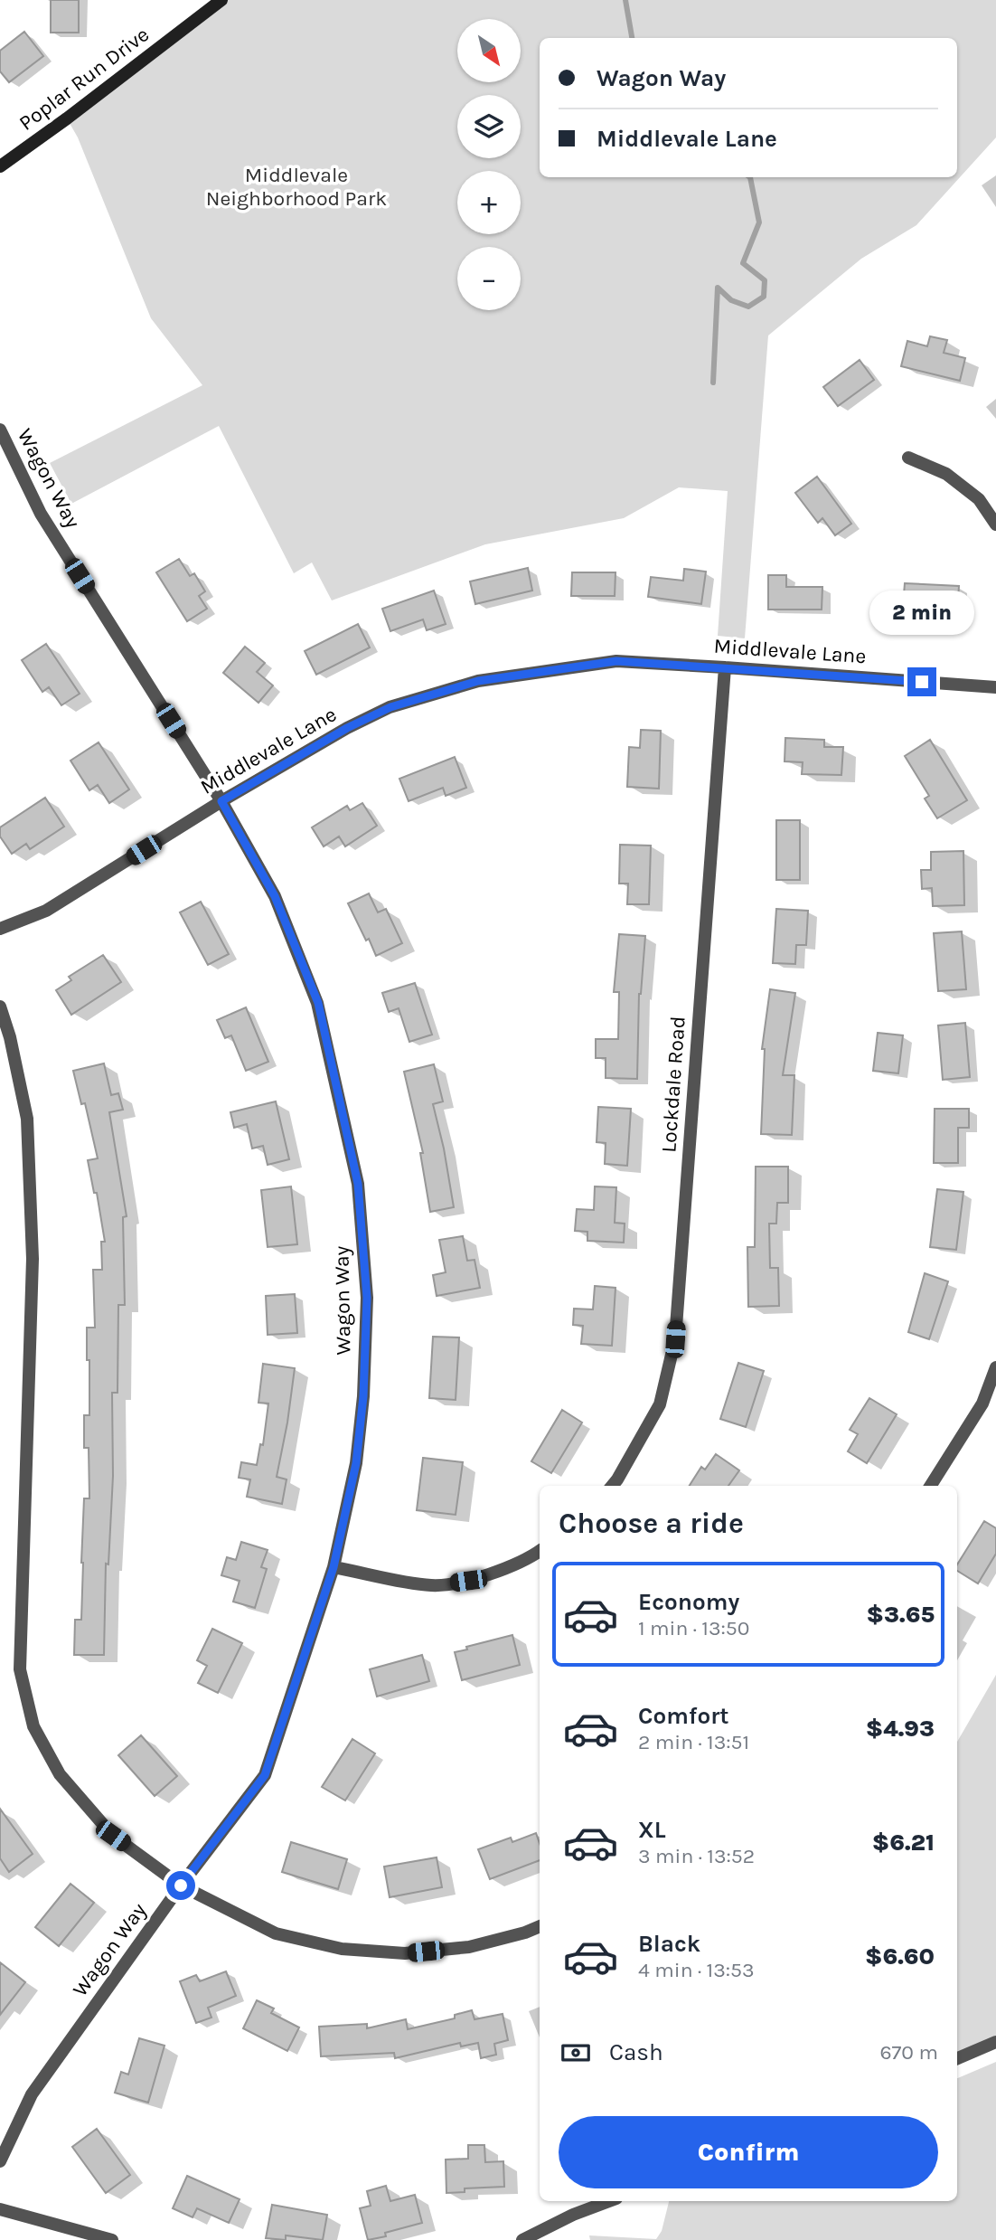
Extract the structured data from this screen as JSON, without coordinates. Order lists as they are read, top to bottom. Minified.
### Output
{"streets":{"street":["Poplar Run Drive","Wagon Way","Middlevale Lane","Lockdale Road"]},"crossings":[["Wagon Way","Middlevale Lane"],["Middlevale Lane","Lockdale Road"]],"parks":["Middlevale Neighborhood Park"],"north":"bottom right","page":{"map_buttons":["+","−"],"banner":["Wagon Way","Middlevale Lane"],"bubble":"2 min","heading":"Choose a ride","list":[{"name":"Economy","note":"1 min · 13:50","value":"$3.65"},{"name":"Comfort","note":"2 min · 13:51","value":"$4.93"},{"name":"XL","note":"3 min · 13:52","value":"$6.21"},{"name":"Black","note":"4 min · 13:53","value":"$6.60"}],"pay":["Cash","670 m"],"buttons":"Confirm"}}
